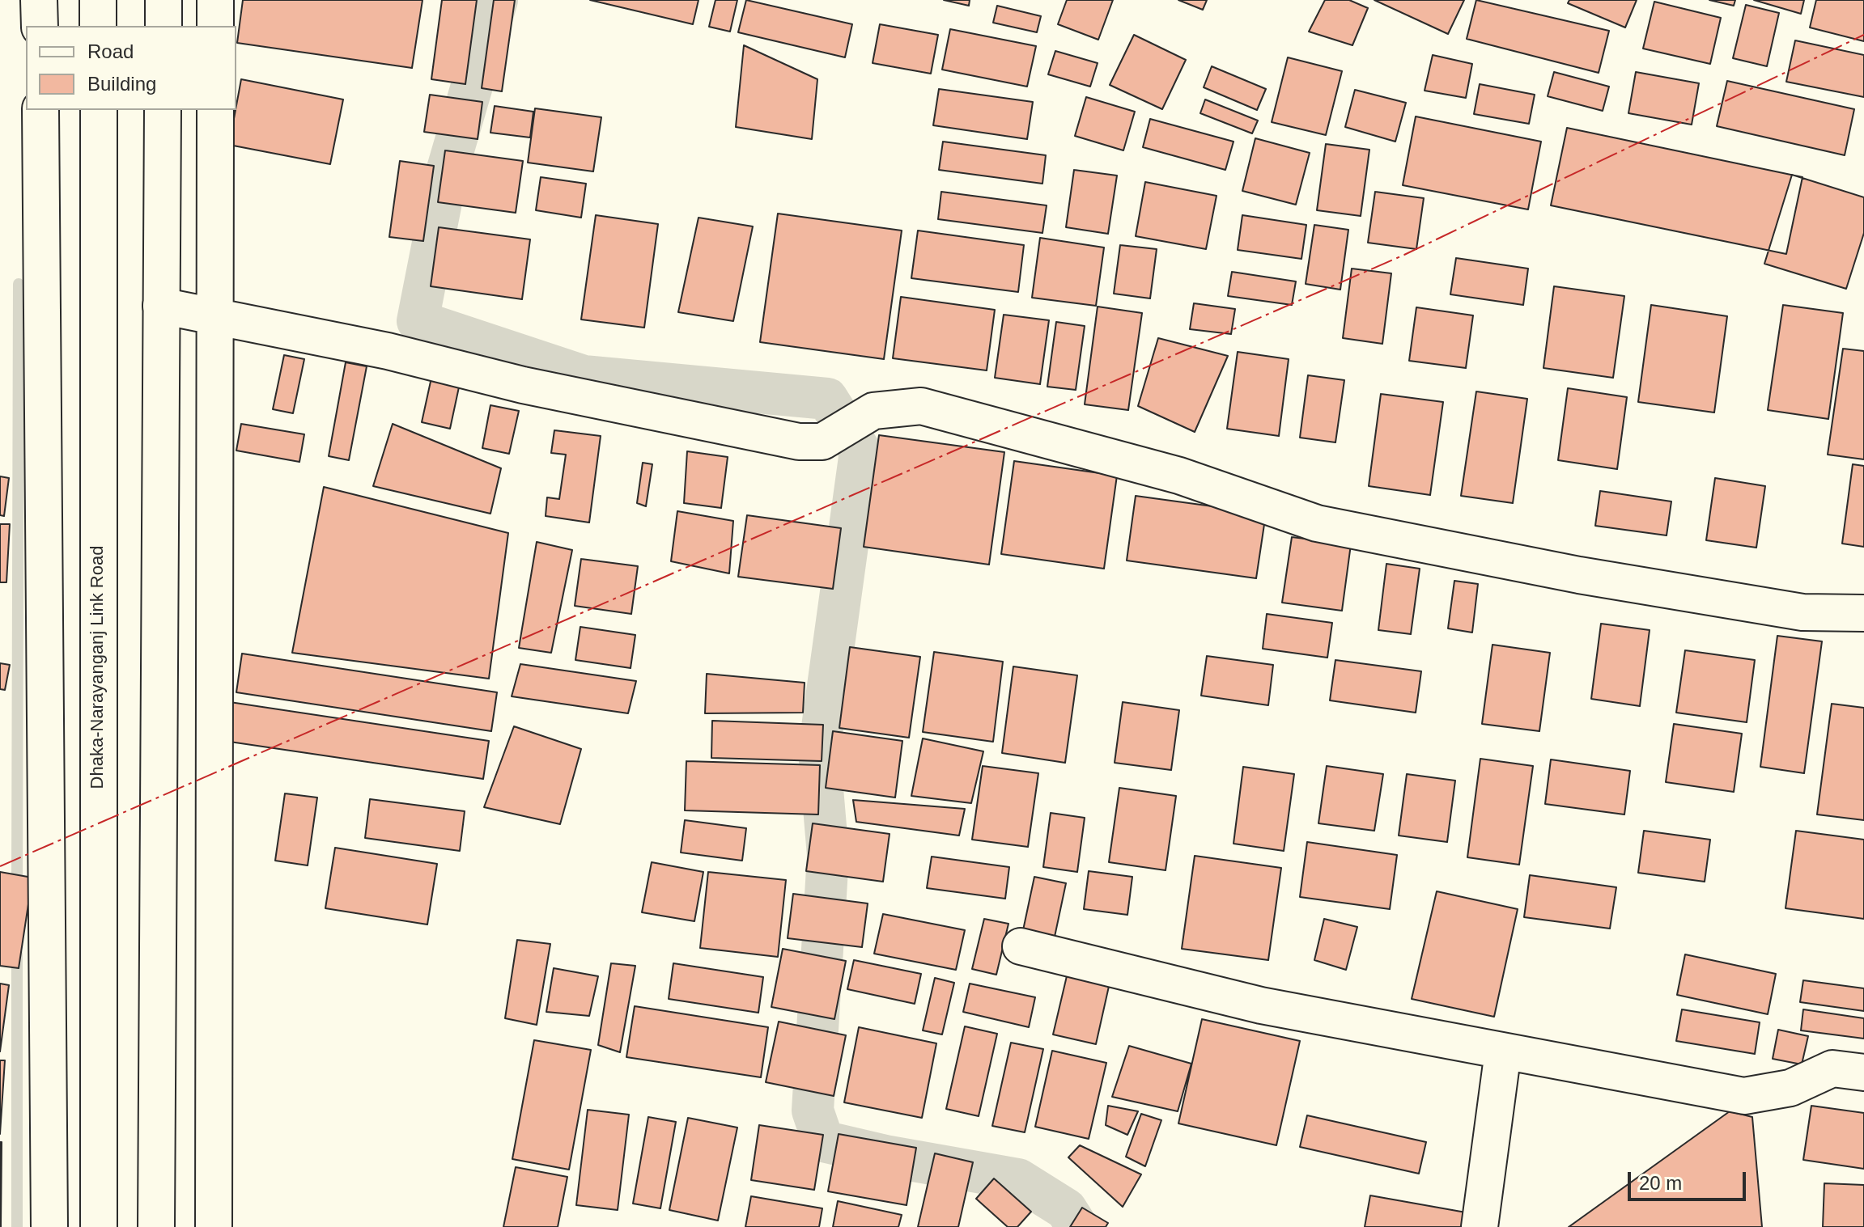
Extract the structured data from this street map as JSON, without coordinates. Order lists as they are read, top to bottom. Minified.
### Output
{"streets":{"street":["Dhaka-Narayanganj Link Road"]},"legend":["Road","Building"],"scale_bar":"20 m"}
